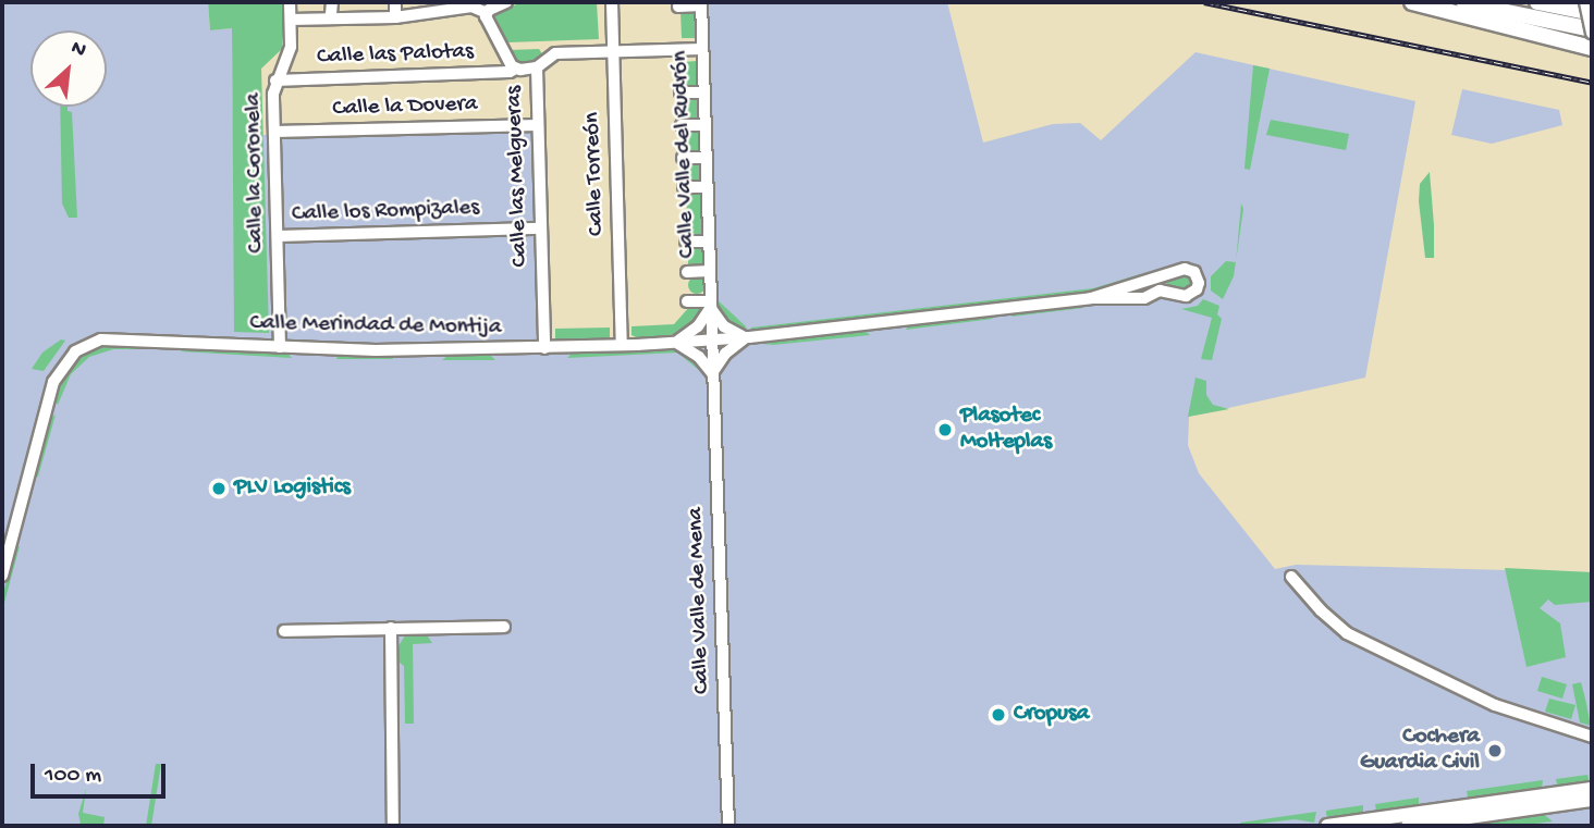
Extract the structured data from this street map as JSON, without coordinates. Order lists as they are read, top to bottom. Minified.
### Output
{"streets":{"street":["Calle las Palotas","Calle la Dovera","Calle Valle del Rudrón","Calle la Coronela","Calle Torreón","Calle las Melgueras","Calle los Rompizales","Calle Merindad de Montija","Calle Valle de Mena"]},"crossings":[["Calle las Palotas","Calle la Coronela"],["Calle las Palotas","Calle las Melgueras"],["Calle la Dovera","Calle la Coronela"],["Calle la Dovera","Calle las Melgueras"],["Calle Valle del Rudrón","Calle Merindad de Montija"],["Calle Valle del Rudrón","Calle Valle de Mena"],["Calle la Coronela","Calle los Rompizales"],["Calle la Coronela","Calle Merindad de Montija"],["Calle Torreón","Calle Merindad de Montija"],["Calle las Melgueras","Calle los Rompizales"],["Calle las Melgueras","Calle Merindad de Montija"],["Calle Merindad de Montija","Calle Valle de Mena"]],"places":["Plasotec Molteplas","PLV Logistics","Cropusa","Cochera Guardia Civil"],"scale_bar":"100 m","north":"top right"}
